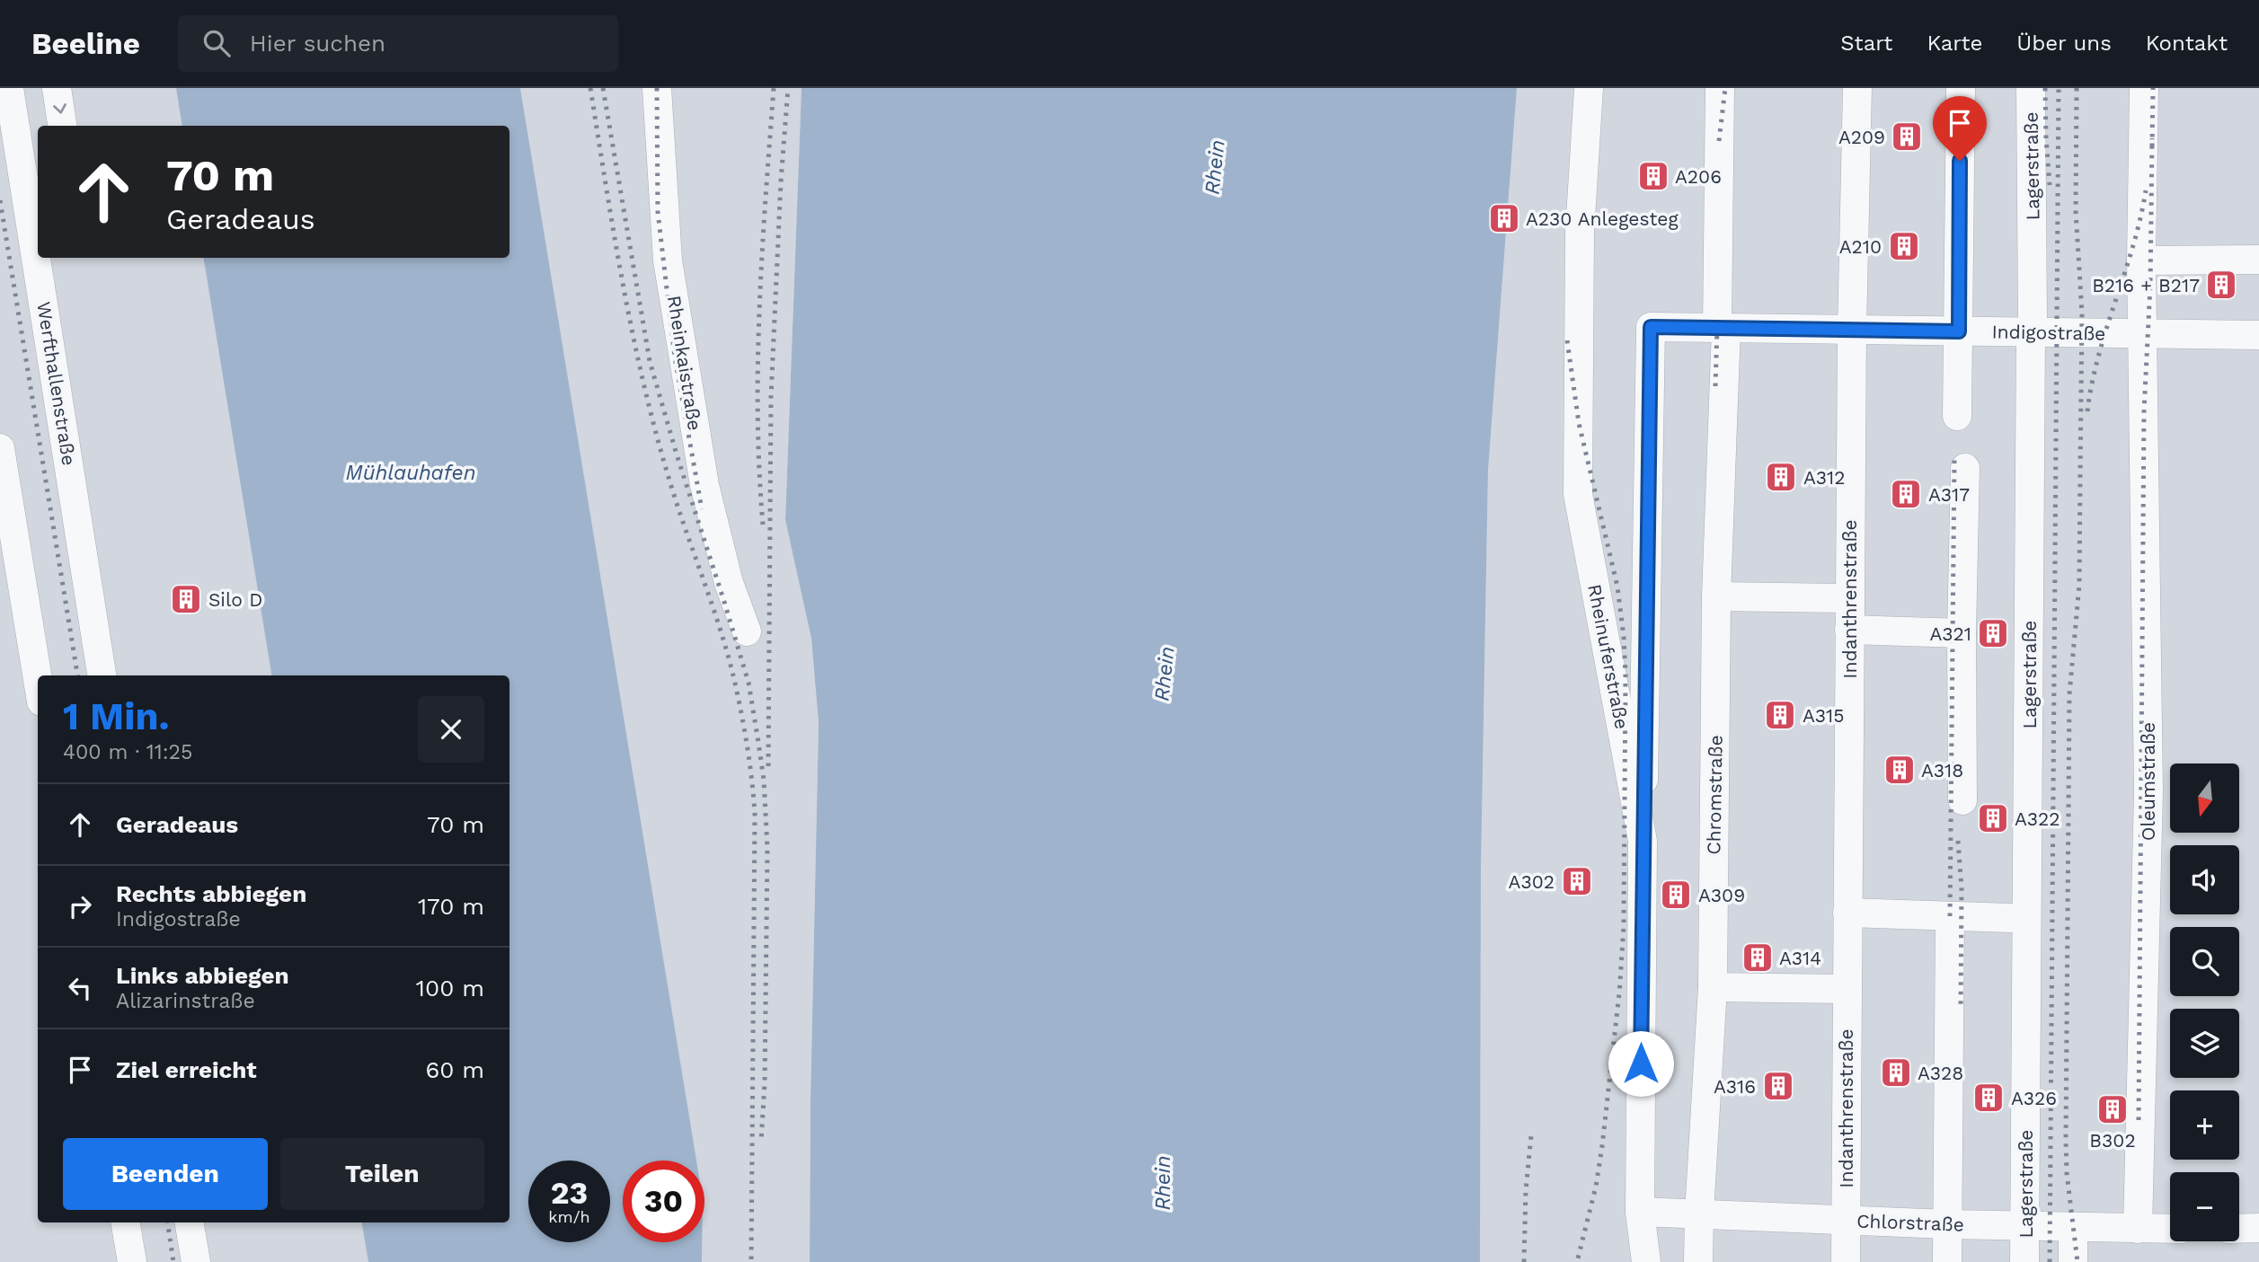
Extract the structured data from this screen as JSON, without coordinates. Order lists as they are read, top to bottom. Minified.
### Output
{"streets":{"street":["Lagerstraße","Indigostraße","Rheinkaistraße","Werfthallenstraße","Indanthrenstraße","Rheinuferstraße","Oleumstraße","Chromstraße","Chlorstraße"]},"crossings":[["Lagerstraße","Indigostraße"],["Lagerstraße","Chlorstraße"],["Indigostraße","Indanthrenstraße"],["Indigostraße","Rheinuferstraße"],["Indigostraße","Oleumstraße"],["Indigostraße","Chromstraße"],["Indanthrenstraße","Chlorstraße"],["Rheinuferstraße","Chlorstraße"],["Oleumstraße","Chlorstraße"],["Chromstraße","Chlorstraße"]],"water":["Rhein","Mühlauhafen"],"places":{"building":["A209","A206","A230 Anlegesteg","A210","B216 + B217","A312","A317","Silo D","A321","A315","A318","A322","A302","A309","A314","A328","A316","A326","B302"]},"north":"bottom","page":{"header":"Beeline","search":"Hier suchen","nav":["Start","Karte","Über uns","Kontakt"],"turn":["70 m","Geradeaus"],"heading":["1 Min.","400 m · 11:25"],"map_buttons":["+","−"],"list":[{"name":"Geradeaus","value":"70 m"},{"name":"Rechts abbiegen","note":"Indigostraße","value":"170 m"},{"name":"Links abbiegen","note":"Alizarinstraße","value":"100 m"},{"name":"Ziel erreicht","value":"60 m"}],"buttons":["Beenden","Teilen"],"speed":"23 km/h","limit":"30"}}
